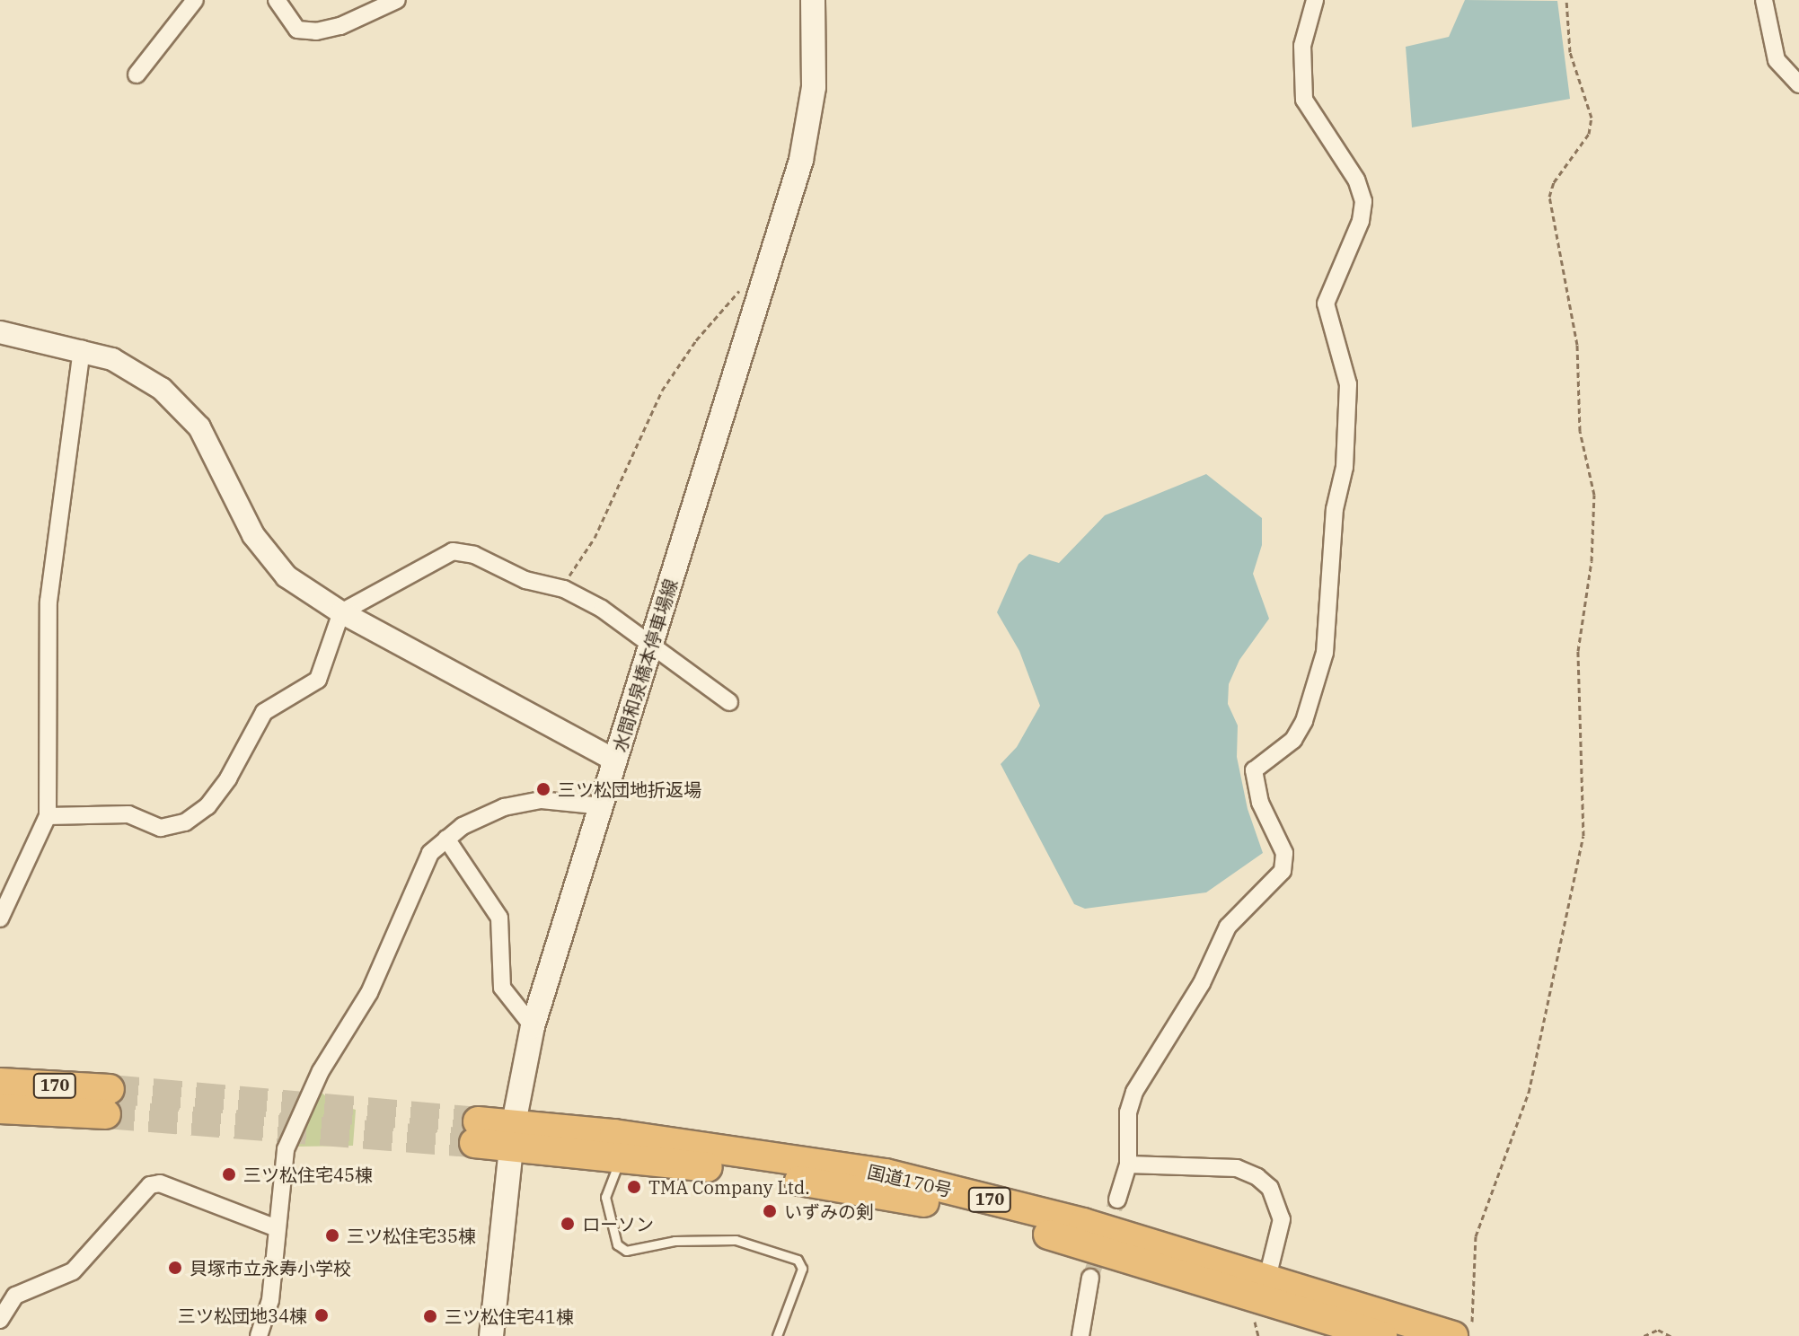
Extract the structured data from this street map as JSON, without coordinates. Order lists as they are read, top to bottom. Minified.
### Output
{"streets":{"highway":["170","国道170号"],"main road":["水間和泉橋本停車場線"]},"crossings":[["水間和泉橋本停車場線","国道170号"]],"places":["三ツ松団地折返場","三ツ松住宅45棟","TMA Company Ltd.","いずみの剣","ローソン","三ツ松住宅35棟","貝塚市立永寿小学校","三ツ松団地34棟","三ツ松住宅41棟"]}
